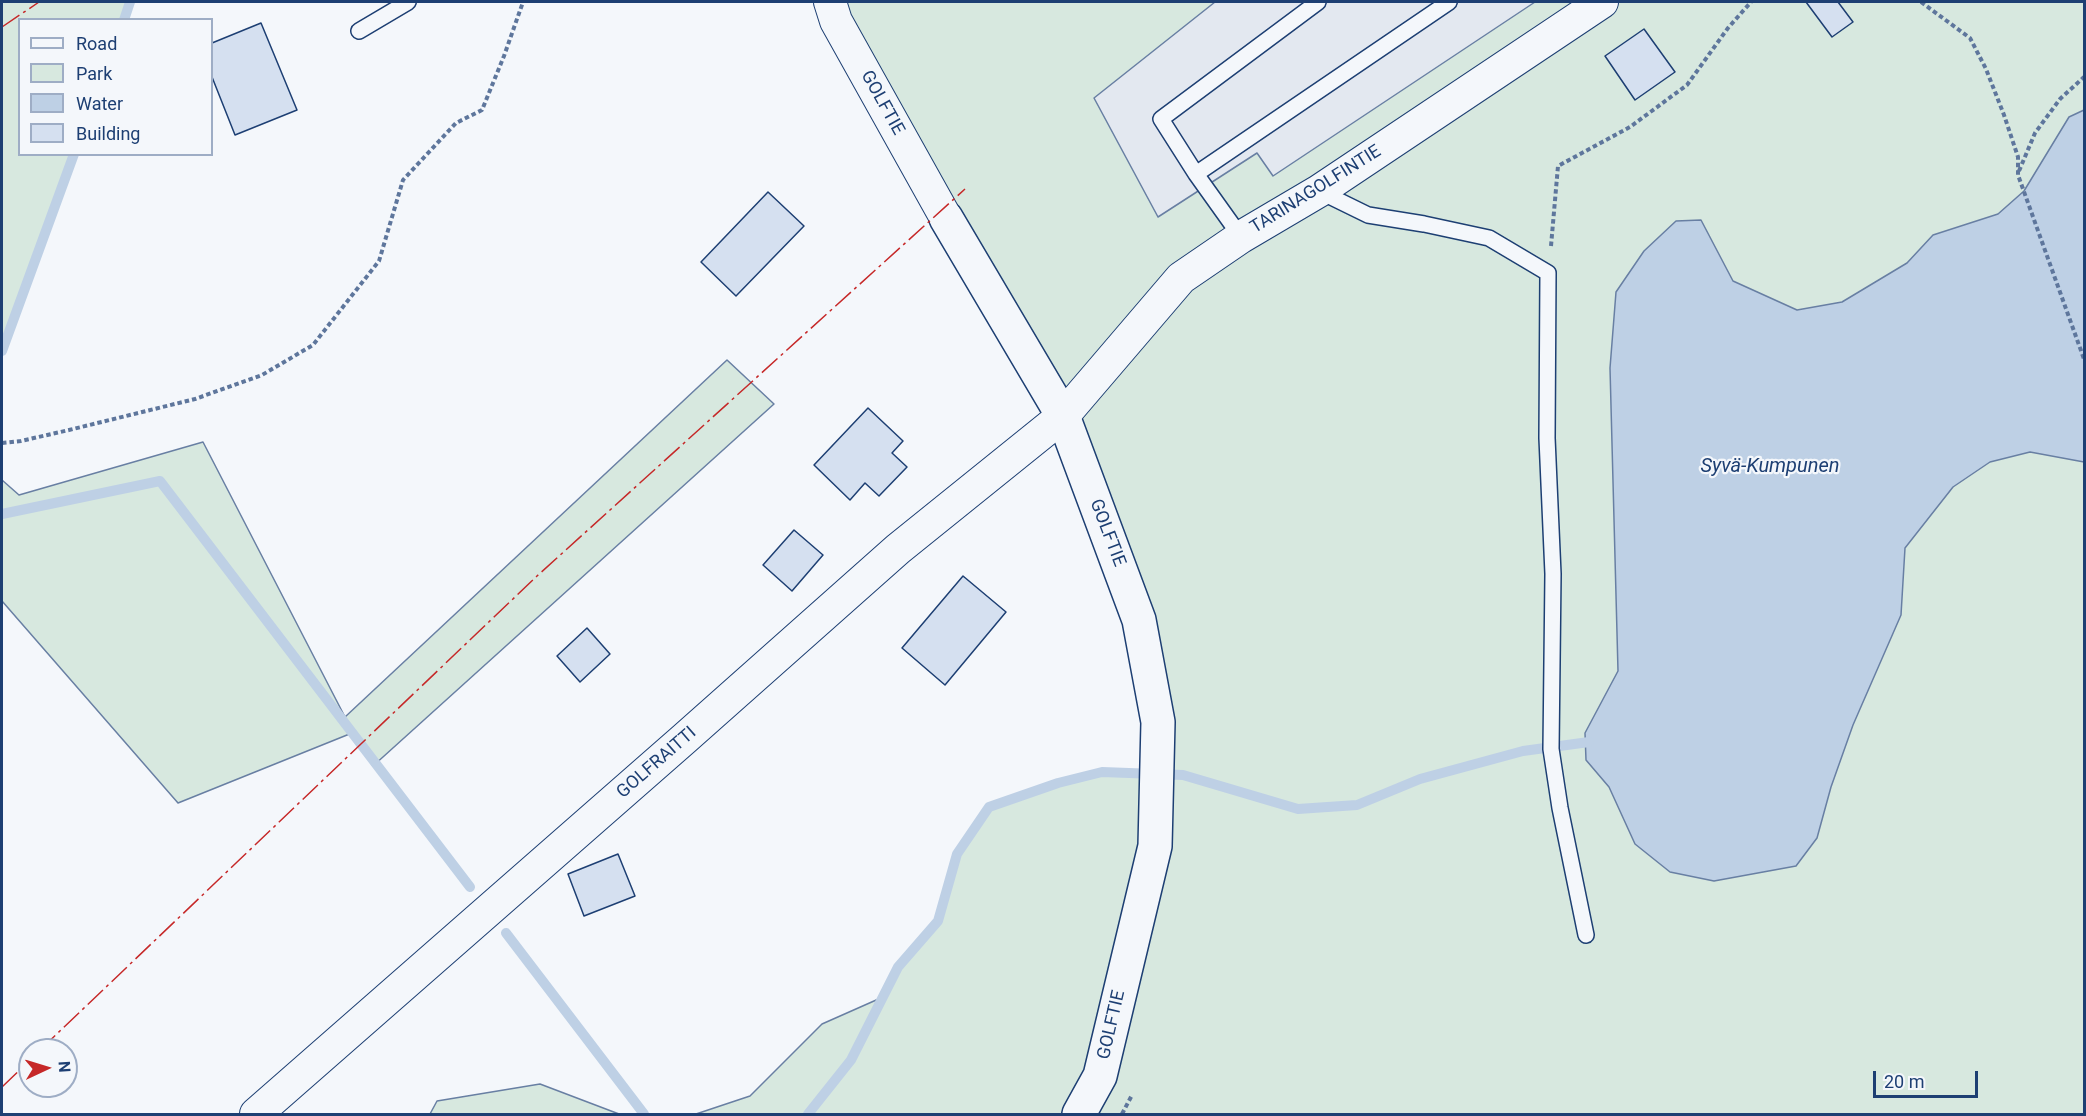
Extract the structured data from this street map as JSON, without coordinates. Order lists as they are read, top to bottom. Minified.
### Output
{"streets":{"street":["GOLFTIE","TARINAGOLFINTIE","GOLFRAITTI"]},"crossings":[["GOLFTIE","TARINAGOLFINTIE"],["GOLFTIE","GOLFRAITTI"],["TARINAGOLFINTIE","GOLFRAITTI"]],"water":["Syvä-Kumpunen"],"legend":["Road","Park","Water","Building"],"scale_bar":"20 m","north":"right"}
